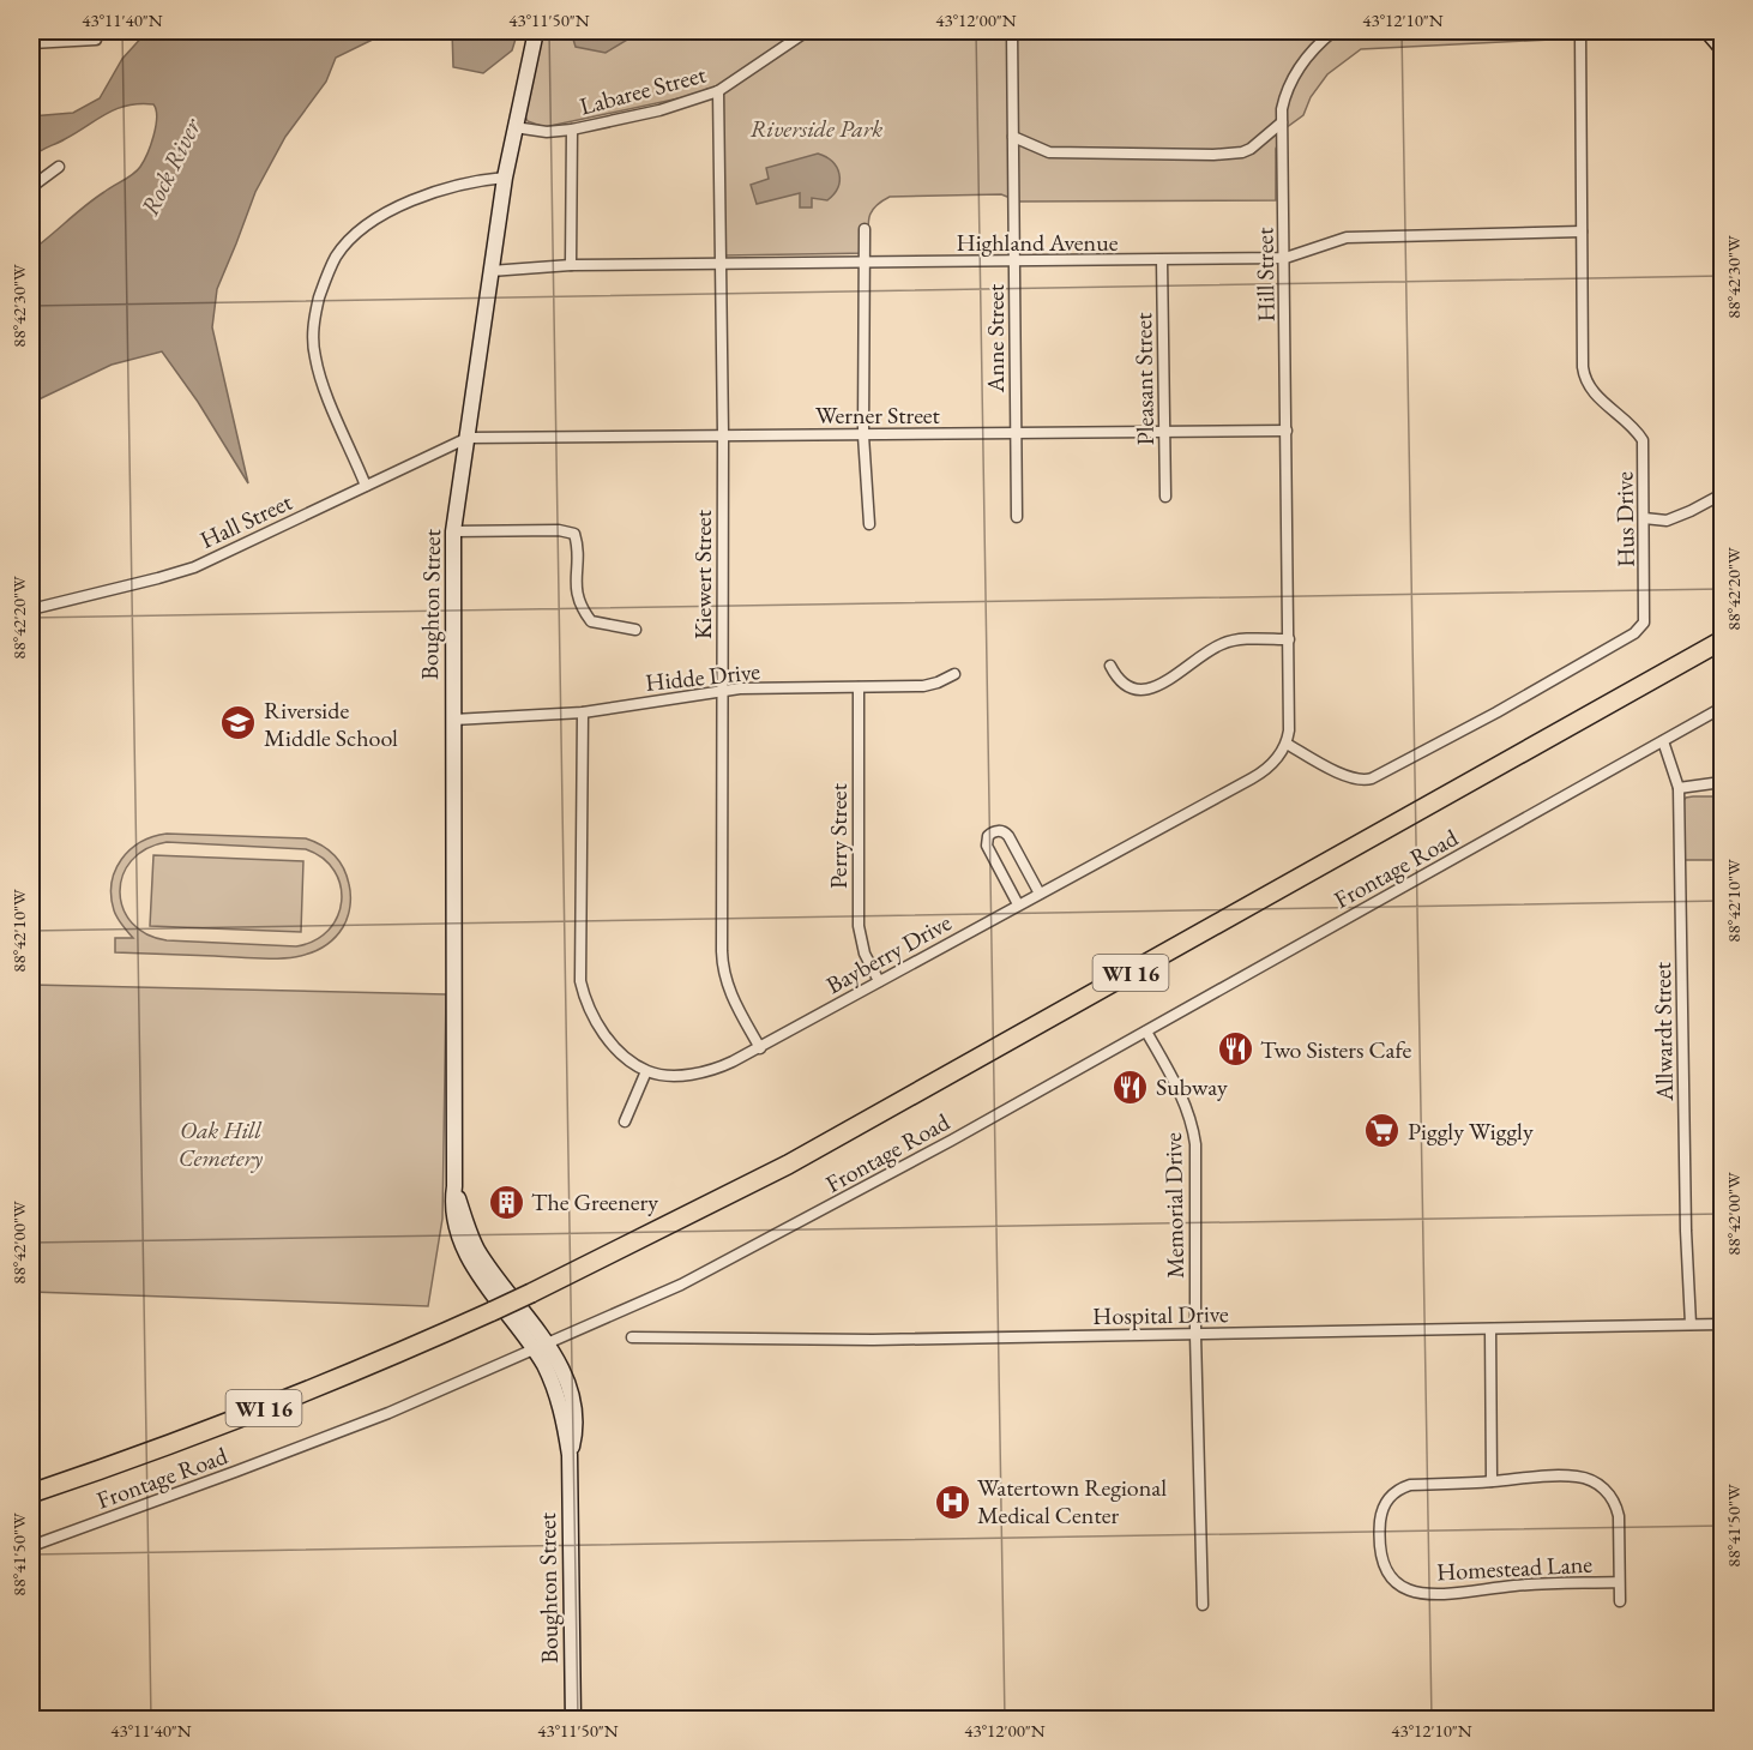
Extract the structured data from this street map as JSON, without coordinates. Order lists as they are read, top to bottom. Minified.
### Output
{"streets":{"highway":["WI 16"],"street":["Labaree Street","Highland Avenue","Hill Street","Anne Street","Pleasant Street","Werner Street","Hus Drive","Hall Street","Kiewert Street","Boughton Street","Hidde Drive","Perry Street","Frontage Road","Bayberry Drive","Allwardt Street","Memorial Drive","Hospital Drive","Homestead Lane"]},"crossings":[["Labaree Street","Kiewert Street"],["Labaree Street","Boughton Street"],["Highland Avenue","Hill Street"],["Highland Avenue","Anne Street"],["Highland Avenue","Pleasant Street"],["Highland Avenue","Hus Drive"],["Highland Avenue","Kiewert Street"],["Highland Avenue","Boughton Street"],["Hill Street","Werner Street"],["Anne Street","Werner Street"],["Pleasant Street","Werner Street"],["Werner Street","Hall Street"],["Werner Street","Kiewert Street"],["Werner Street","Boughton Street"],["Hus Drive","Bayberry Drive"],["Hall Street","Boughton Street"],["Kiewert Street","Hidde Drive"],["Kiewert Street","Bayberry Drive"],["Boughton Street","Hidde Drive"],["Boughton Street","Frontage Road"],["Hidde Drive","Perry Street"],["Perry Street","Bayberry Drive"],["Frontage Road","Allwardt Street"],["Frontage Road","Memorial Drive"],["Allwardt Street","Hospital Drive"],["Memorial Drive","Hospital Drive"]],"water":["Rock River"],"parks":["Riverside Park","Oak Hill Cemetery"],"places":{"school or university":["Riverside Middle School"],"restaurant":["Two Sisters Cafe","Subway"],"supermarket":["Piggly Wiggly"],"building":["The Greenery"],"hospital":["Watertown Regional Medical Center"]},"coordinates":["43°11'40\"N","43°11'50\"N","43°12'00\"N","43°12'10\"N","88°42'30\"W","88°42'20\"W","88°42'10\"W","88°42'00\"W","88°41'50\"W"]}
